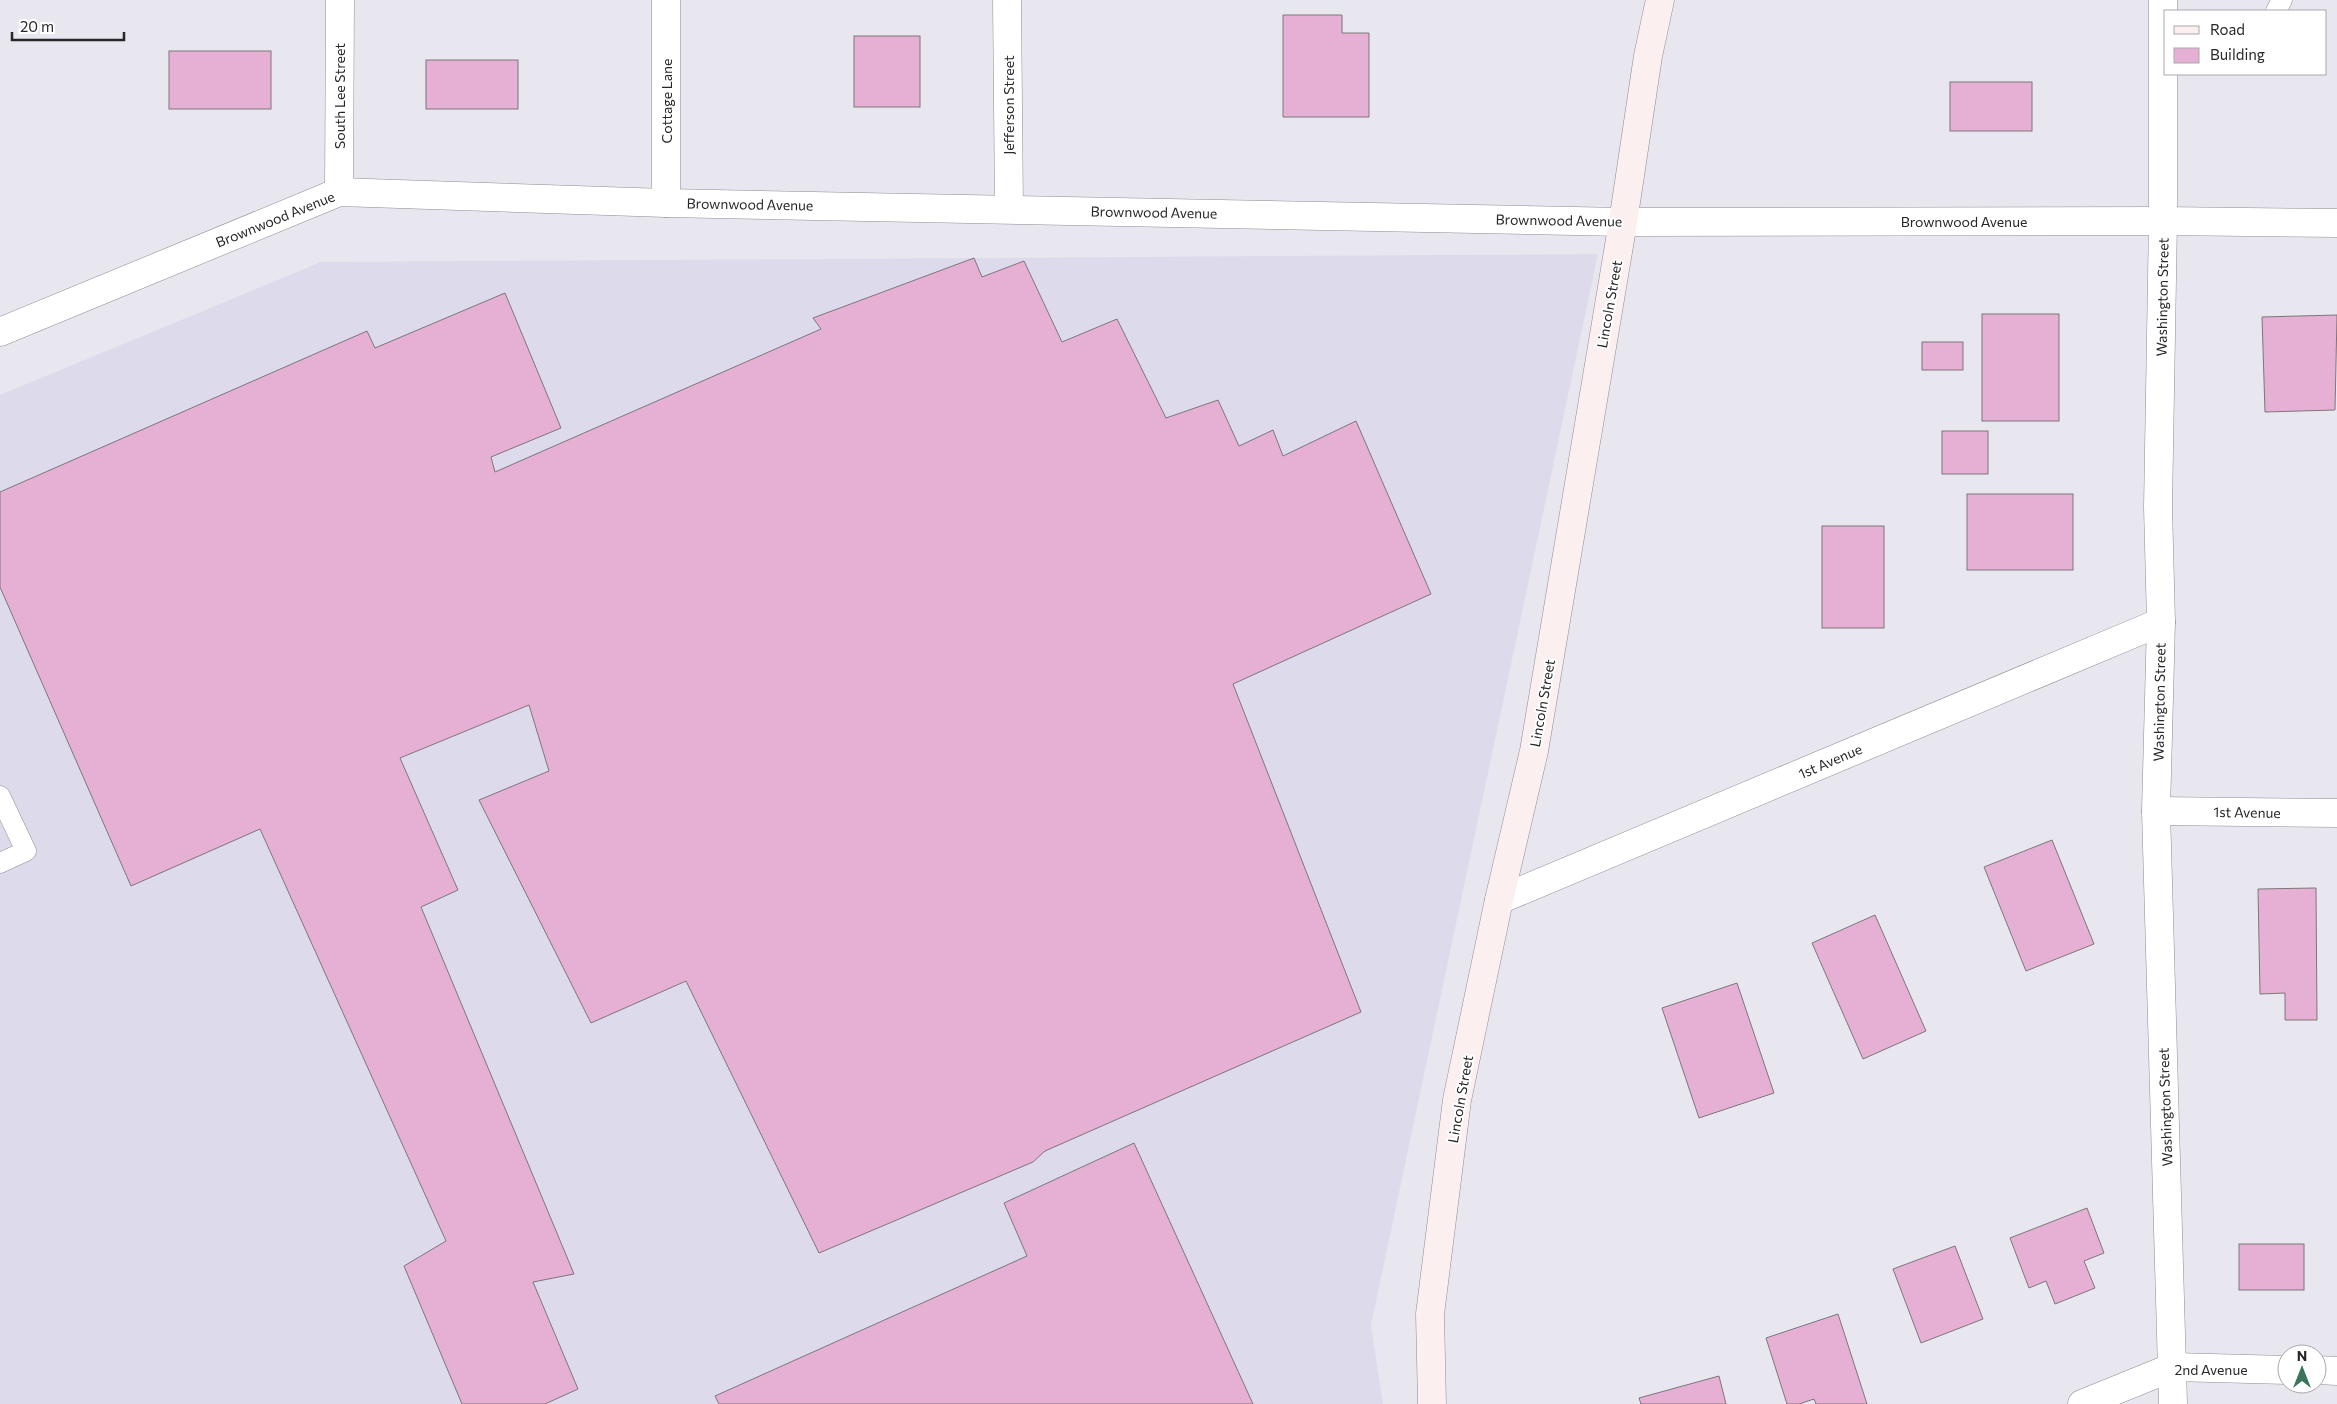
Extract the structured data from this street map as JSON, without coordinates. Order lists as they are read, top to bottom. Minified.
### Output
{"streets":{"street":["South Lee Street","Cottage Lane","Jefferson Street","Brownwood Avenue","Washington Street","Lincoln Street","1st Avenue","2nd Avenue"]},"crossings":[["South Lee Street","Brownwood Avenue"],["Cottage Lane","Brownwood Avenue"],["Jefferson Street","Brownwood Avenue"],["Brownwood Avenue","Washington Street"],["Brownwood Avenue","Lincoln Street"],["Washington Street","1st Avenue"],["Washington Street","2nd Avenue"],["Lincoln Street","1st Avenue"]],"legend":["Road","Building"],"scale_bar":"20 m","north":"top"}
